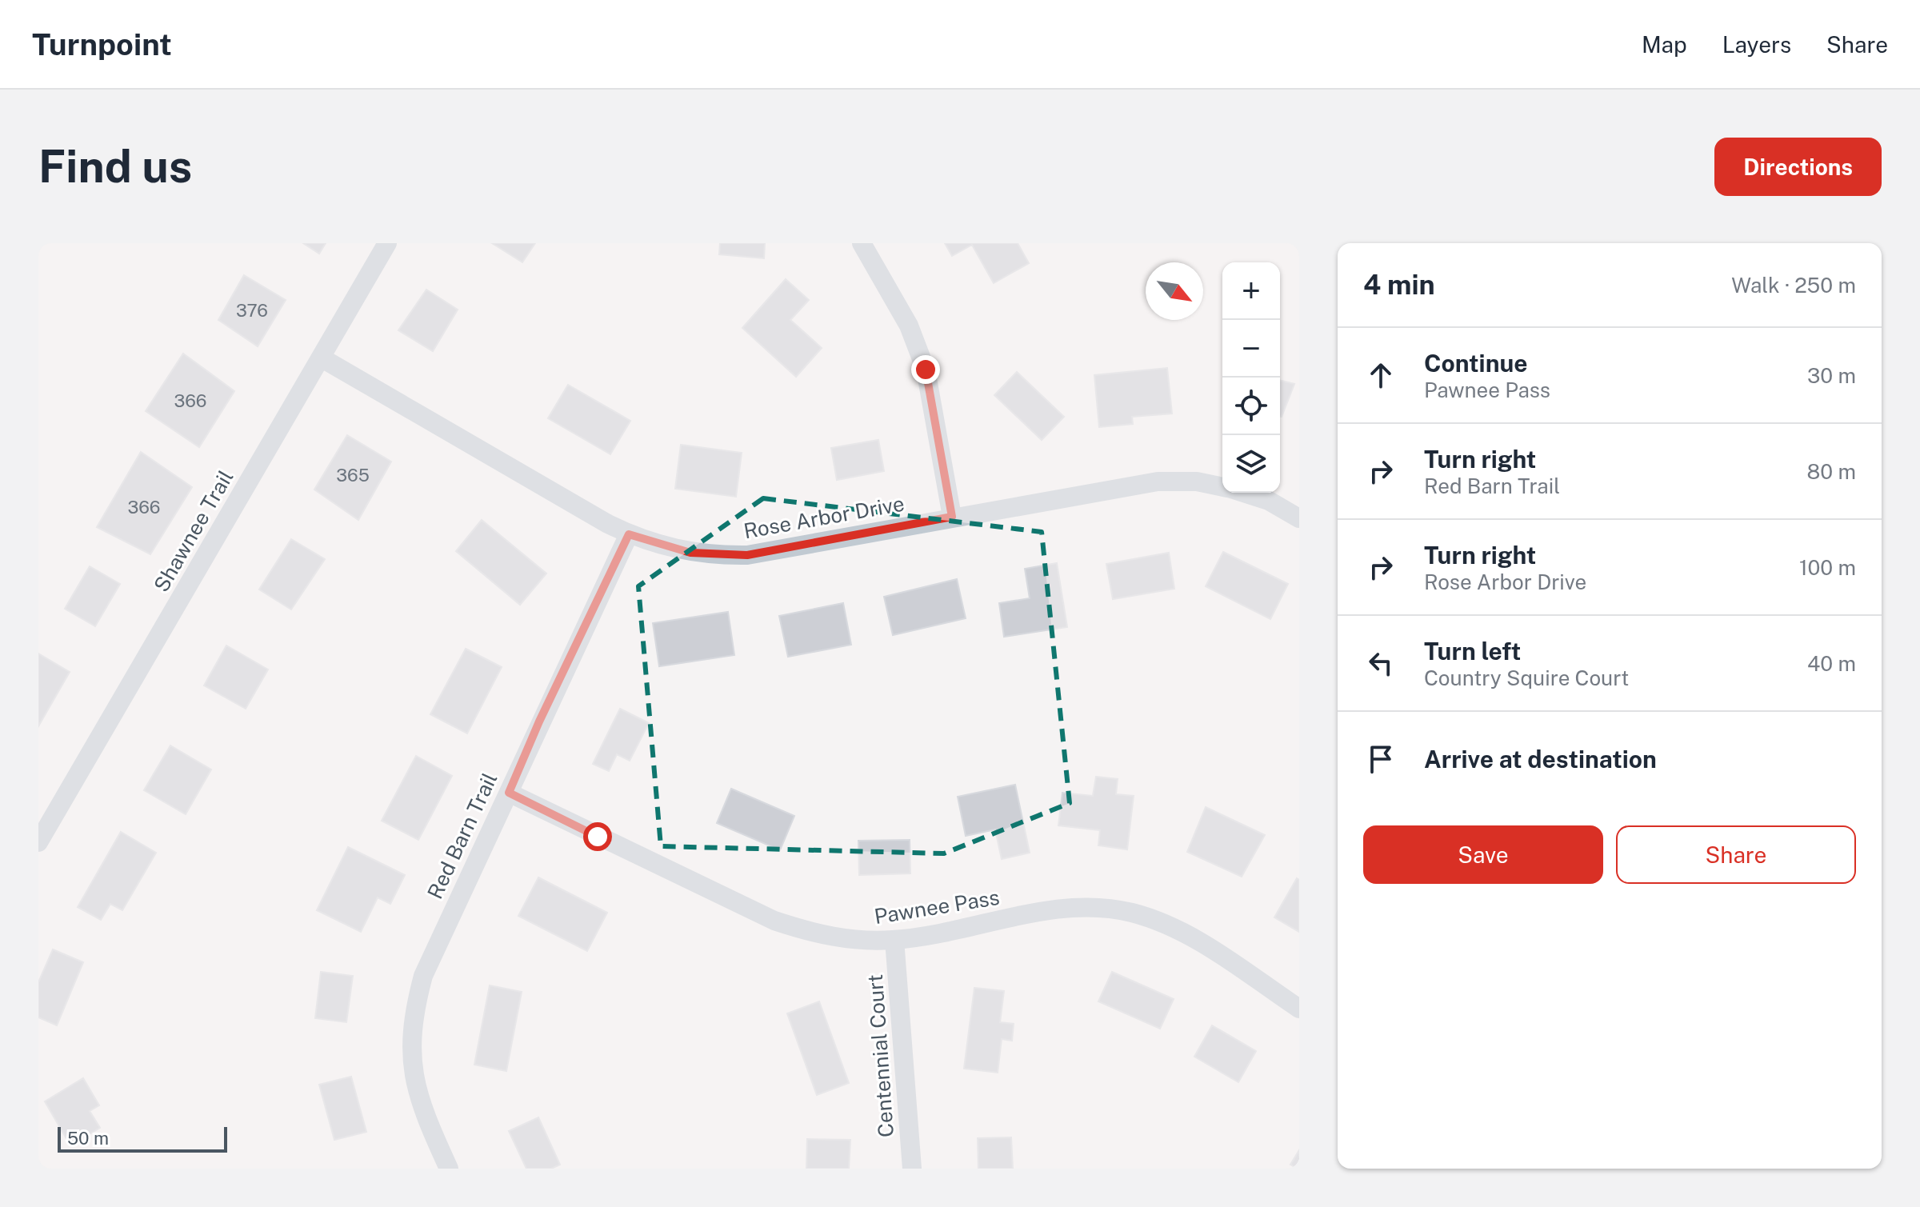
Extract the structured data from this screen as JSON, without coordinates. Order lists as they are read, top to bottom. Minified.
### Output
{"streets":{"street":["Rose Arbor Drive","Shawnee Trail","Red Barn Trail","Pawnee Pass","Centennial Court"]},"crossings":[["Rose Arbor Drive","Shawnee Trail"],["Rose Arbor Drive","Red Barn Trail"],["Red Barn Trail","Pawnee Pass"],["Pawnee Pass","Centennial Court"]],"house_numbers":["376","366","365","366"],"scale_bar":"50 m","north":"bottom right","page":{"header":"Turnpoint","nav":["Map","Layers","Share"],"buttons":["Directions",["Save","Share"]],"title":"Find us","heading":["4 min","Walk · 250 m"],"map_buttons":["+","−"],"list":[["Continue","Pawnee Pass","30 m"],["Turn right","Red Barn Trail","80 m"],["Turn right","Rose Arbor Drive","100 m"],["Turn left","Country Squire Court","40 m"],"Arrive at destination"],"scale":"50 m"}}
